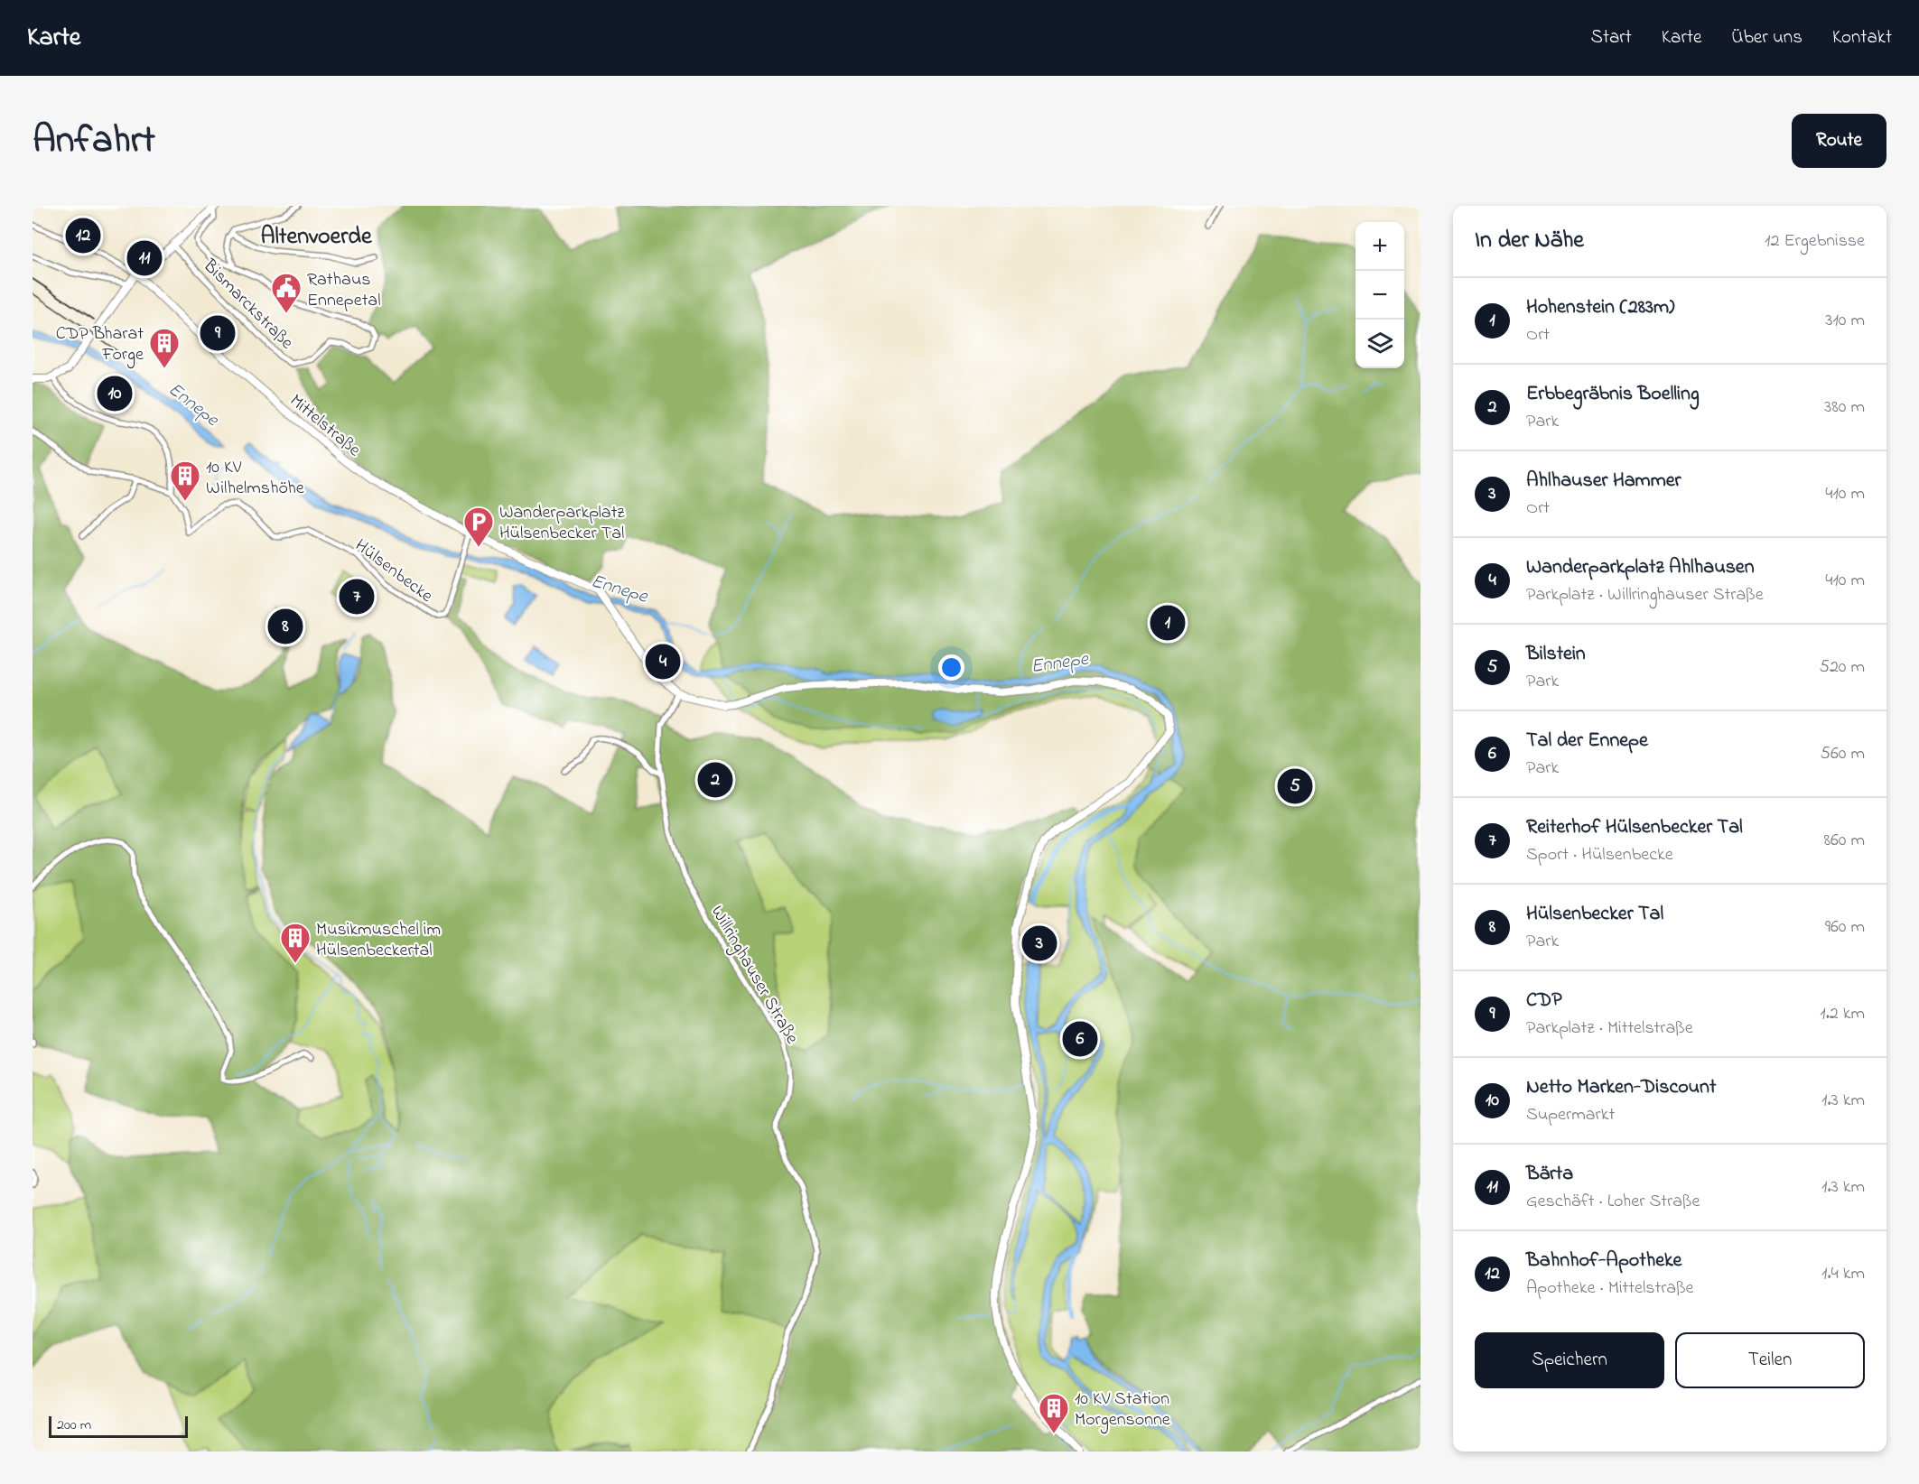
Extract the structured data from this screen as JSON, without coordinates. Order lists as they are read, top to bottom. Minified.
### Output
{"streets":{"street":["Bismarckstraße","Mittelstraße","Hülsenbecke","Willringhauser Straße"]},"crossings":[["Mittelstraße","Hülsenbecke"],["Mittelstraße","Willringhauser Straße"]],"districts":["Altenvoerde"],"water":["Ennepe"],"places":{"public building":["Rathaus Ennepetal"],"building":["CDP Bharat Forge","10 KV Wilhelmshöhe","Musikmuschel im Hülsenbeckertal","10 KV Station Morgensonne"],"parking":["Wanderparkplatz Hülsenbecker Tal"]},"scale_bar":"200 m","page":{"header":"Karte","nav":["Start","Karte","Über uns","Kontakt"],"title":"Anfahrt","buttons":["Route",["Speichern","Teilen"]],"heading":["In der Nähe","12 Ergebnisse"],"pins":["12","11","9","10","7","1","8","4","2","5","3","6"],"map_buttons":["+","−"],"list":[{"mark":"1","name":"Hohenstein (283m)","note":"Ort","value":"310 m"},{"mark":"2","name":"Erbbegräbnis Boelling","note":"Park","value":"380 m"},{"mark":"3","name":"Ahlhauser Hammer","note":"Ort","value":"410 m"},{"mark":"4","name":"Wanderparkplatz Ahlhausen","note":"Parkplatz · Willringhauser Straße","value":"410 m"},{"mark":"5","name":"Bilstein","note":"Park","value":"520 m"},{"mark":"6","name":"Tal der Ennepe","note":"Park","value":"560 m"},{"mark":"7","name":"Reiterhof Hülsenbecker Tal","note":"Sport · Hülsenbecke","value":"860 m"},{"mark":"8","name":"Hülsenbecker Tal","note":"Park","value":"960 m"},{"mark":"9","name":"CDP","note":"Parkplatz · Mittelstraße","value":"1.2 km"},{"mark":"10","name":"Netto Marken-Discount","note":"Supermarkt","value":"1.3 km"},{"mark":"11","name":"Bärta","note":"Geschäft · Loher Straße","value":"1.3 km"},{"mark":"12","name":"Bahnhof-Apotheke","note":"Apotheke · Mittelstraße","value":"1.4 km"}],"scale":"200 m"}}
